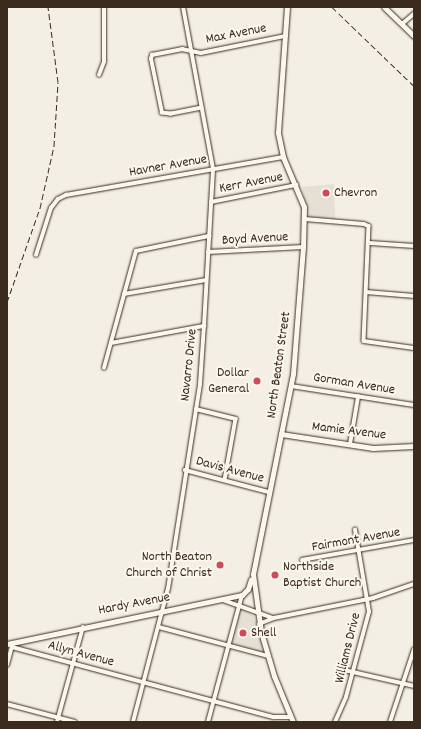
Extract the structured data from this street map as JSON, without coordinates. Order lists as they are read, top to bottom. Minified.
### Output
{"streets":{"main road":["North Beaton Street","Mamie Avenue","Hardy Avenue"],"street":["Max Avenue","Havner Avenue","Kerr Avenue","Boyd Avenue","Navarro Drive","Gorman Avenue","Davis Avenue","Fairmont Avenue","Williams Drive","Allyn Avenue"]},"crossings":[["Max Avenue","Navarro Drive"],["Max Avenue","North Beaton Street"],["Havner Avenue","Navarro Drive"],["Havner Avenue","North Beaton Street"],["Kerr Avenue","Navarro Drive"],["Kerr Avenue","North Beaton Street"],["Boyd Avenue","Navarro Drive"],["Boyd Avenue","North Beaton Street"],["Navarro Drive","Davis Avenue"],["Navarro Drive","Hardy Avenue"],["Navarro Drive","Allyn Avenue"],["North Beaton Street","Gorman Avenue"],["North Beaton Street","Mamie Avenue"],["North Beaton Street","Davis Avenue"],["North Beaton Street","Allyn Avenue"],["Fairmont Avenue","Williams Drive"],["Hardy Avenue","Allyn Avenue"]],"places":["Chevron","Dollar General","North Beaton Church of Christ","Northside Baptist Church","Shell"]}
